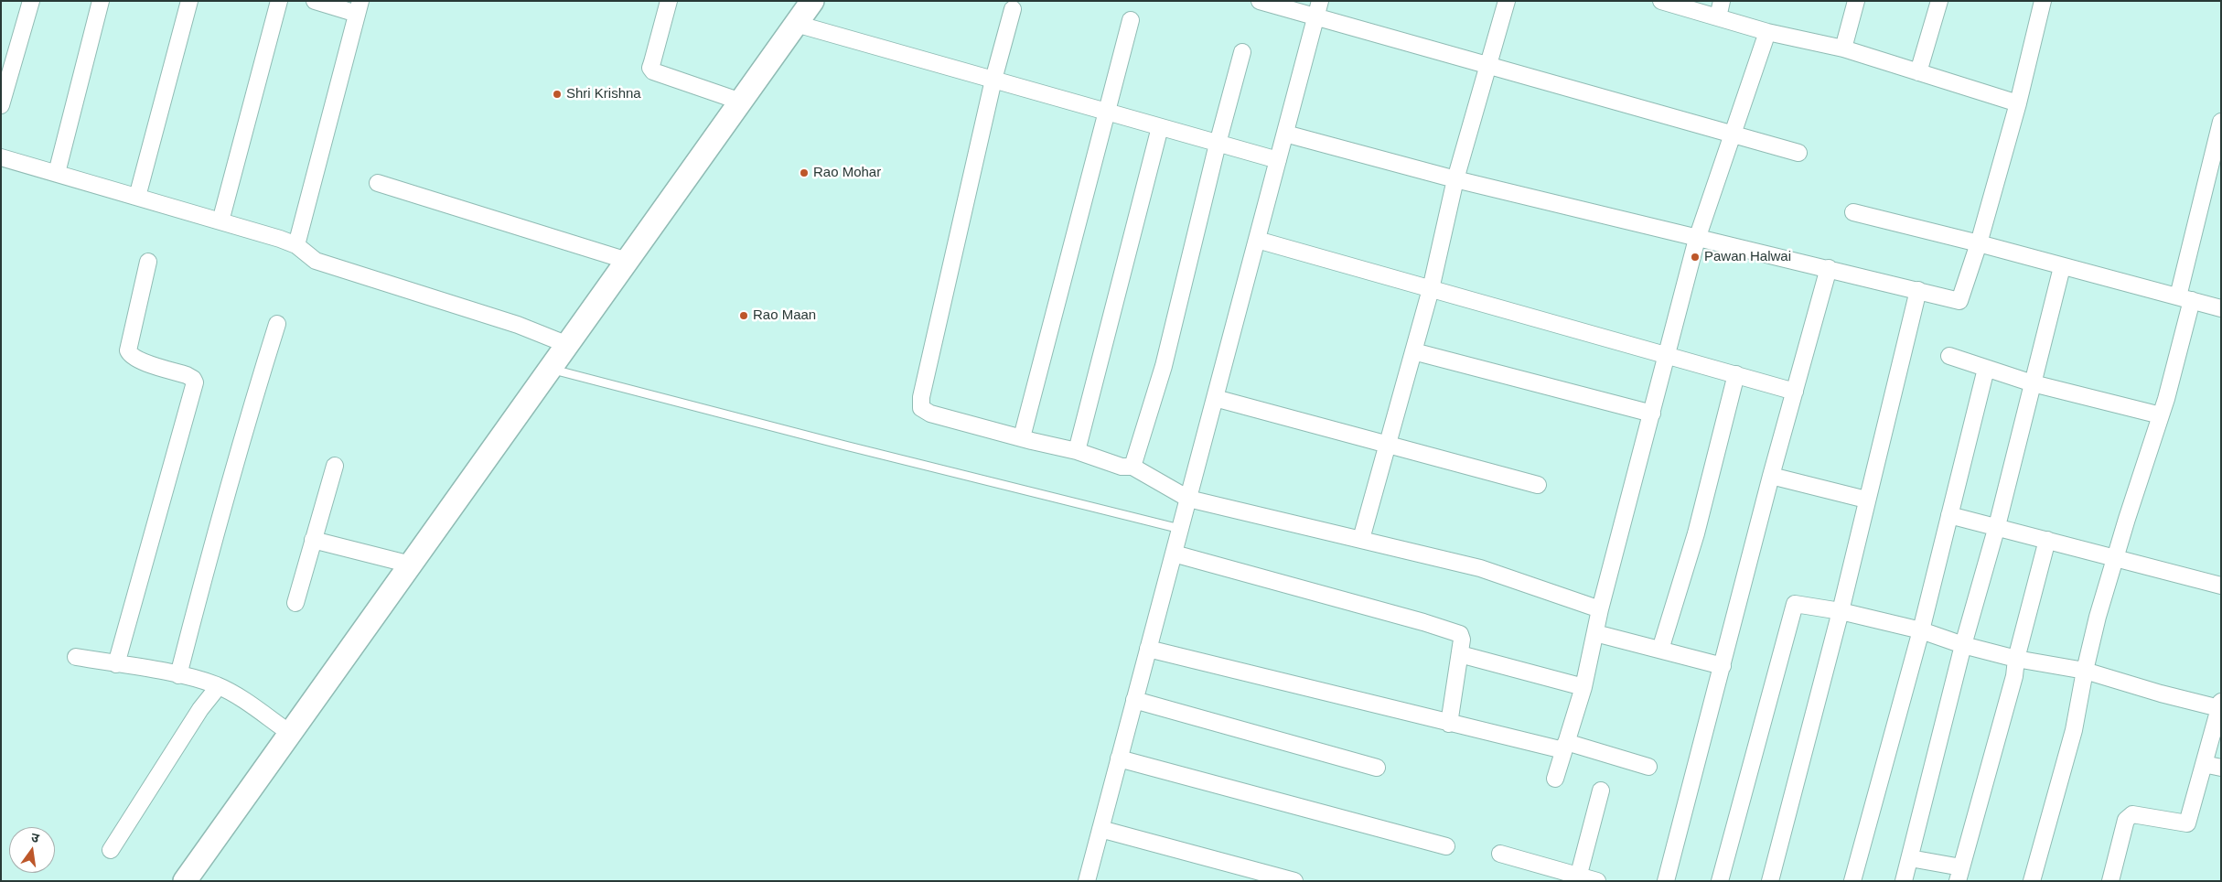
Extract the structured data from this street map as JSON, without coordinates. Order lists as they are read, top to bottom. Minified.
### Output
{"places":["Shri Krishna","Rao Mohar","Pawan Halwai","Rao Maan"],"north":"top"}
